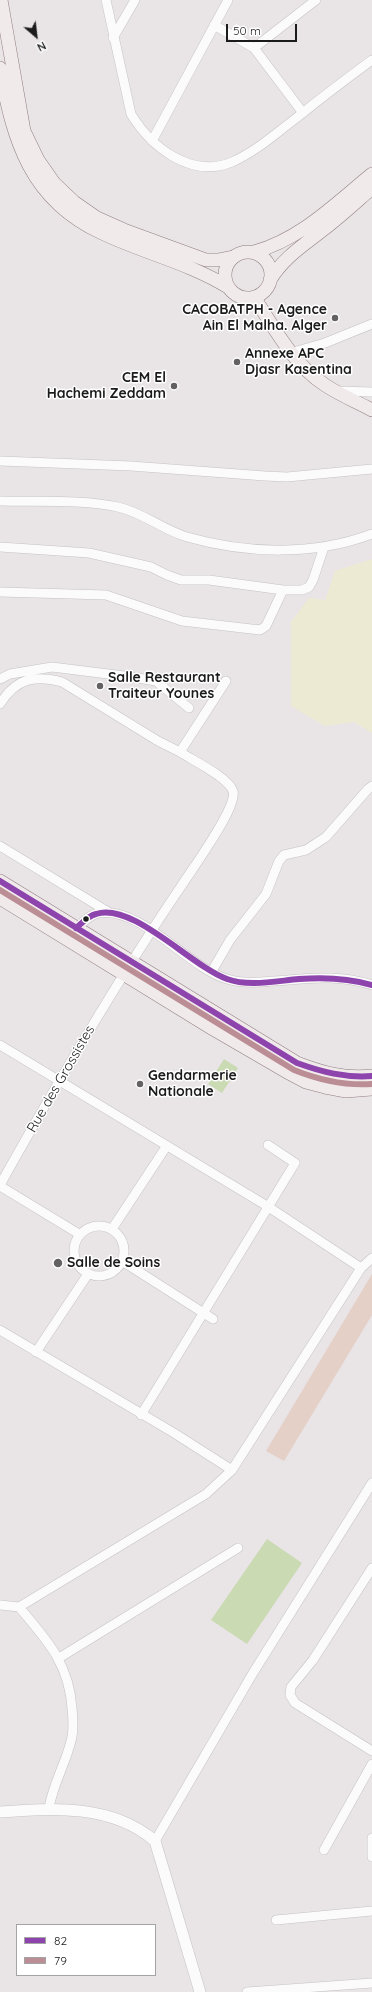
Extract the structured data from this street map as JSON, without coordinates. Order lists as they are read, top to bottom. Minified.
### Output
{"streets":{"street":["Rue des Grossistes"]},"places":["CACOBATPH - Agence Ain El Malha. Alger","Annexe APC Djasr Kasentina","CEM El Hachemi Zeddam","Salle Restaurant Traiteur Younes","Gendarmerie Nationale","Salle de Soins"],"lines":["transit line 82","transit line 79"],"legend":["82","79"],"scale_bar":"50 m","north":"bottom right"}
